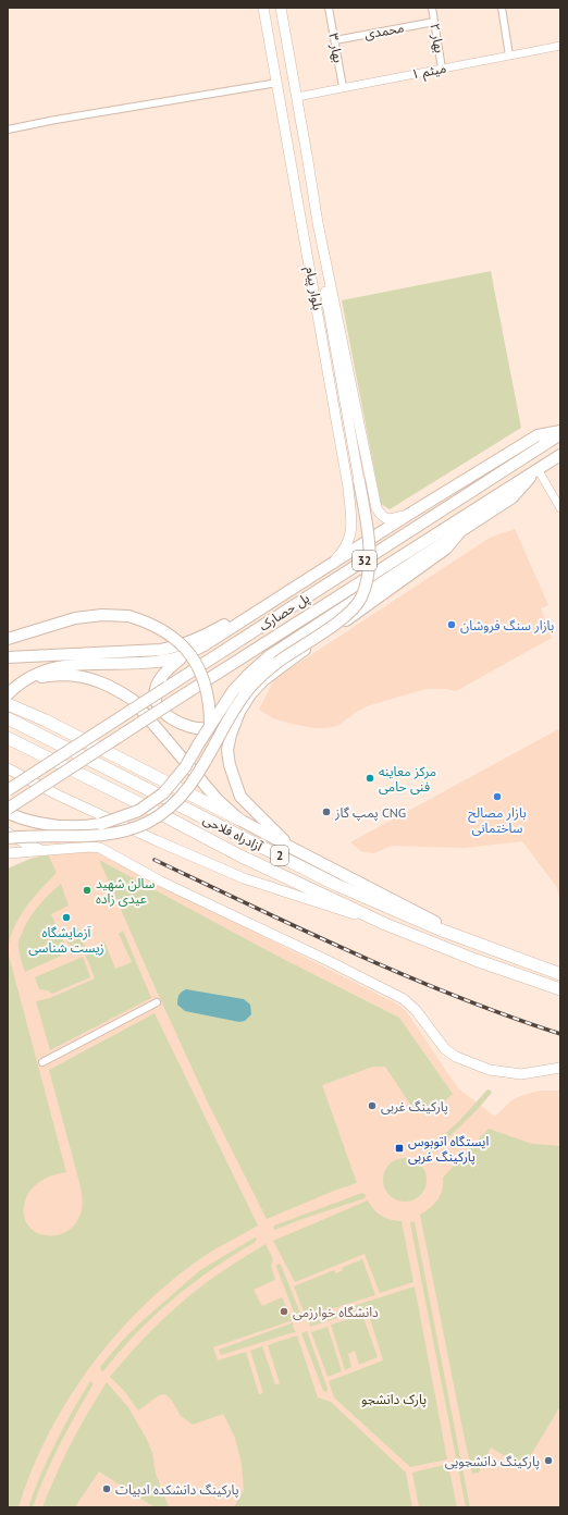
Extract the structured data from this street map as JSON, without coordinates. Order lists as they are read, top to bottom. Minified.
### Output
{"streets":{"highway":["32","پل حصارک","آزادراه فلاحی","2"],"main road":["بلوار پیام"],"street":["محمدی","بهار ۲","بهار ۳","میثم ۱"]},"crossings":[["محمدی","بهار ۲"],["محمدی","بهار ۳"],["بهار ۲","میثم ۱"],["بهار ۳","میثم ۱"],["میثم ۱","بلوار پیام"],["32","پل حصارک"]],"parks":["پارک دانشجو"],"places":{"other":["بازار سنگ فروشان","مرکز معاینه فنی حامی","بازار مصالح ساختمانی","پمپ گاز CNG","سالن شهید عیدی زاده","آزمایشگاه زیست شناسی","پارکینگ غربی","دانشگاه خوارزمی","پارکینگ دانشجویی","پارکینگ دانشکده ادبیات"],"transit":["ایستگاه اتوبوس پارکینگ غربی"]}}
